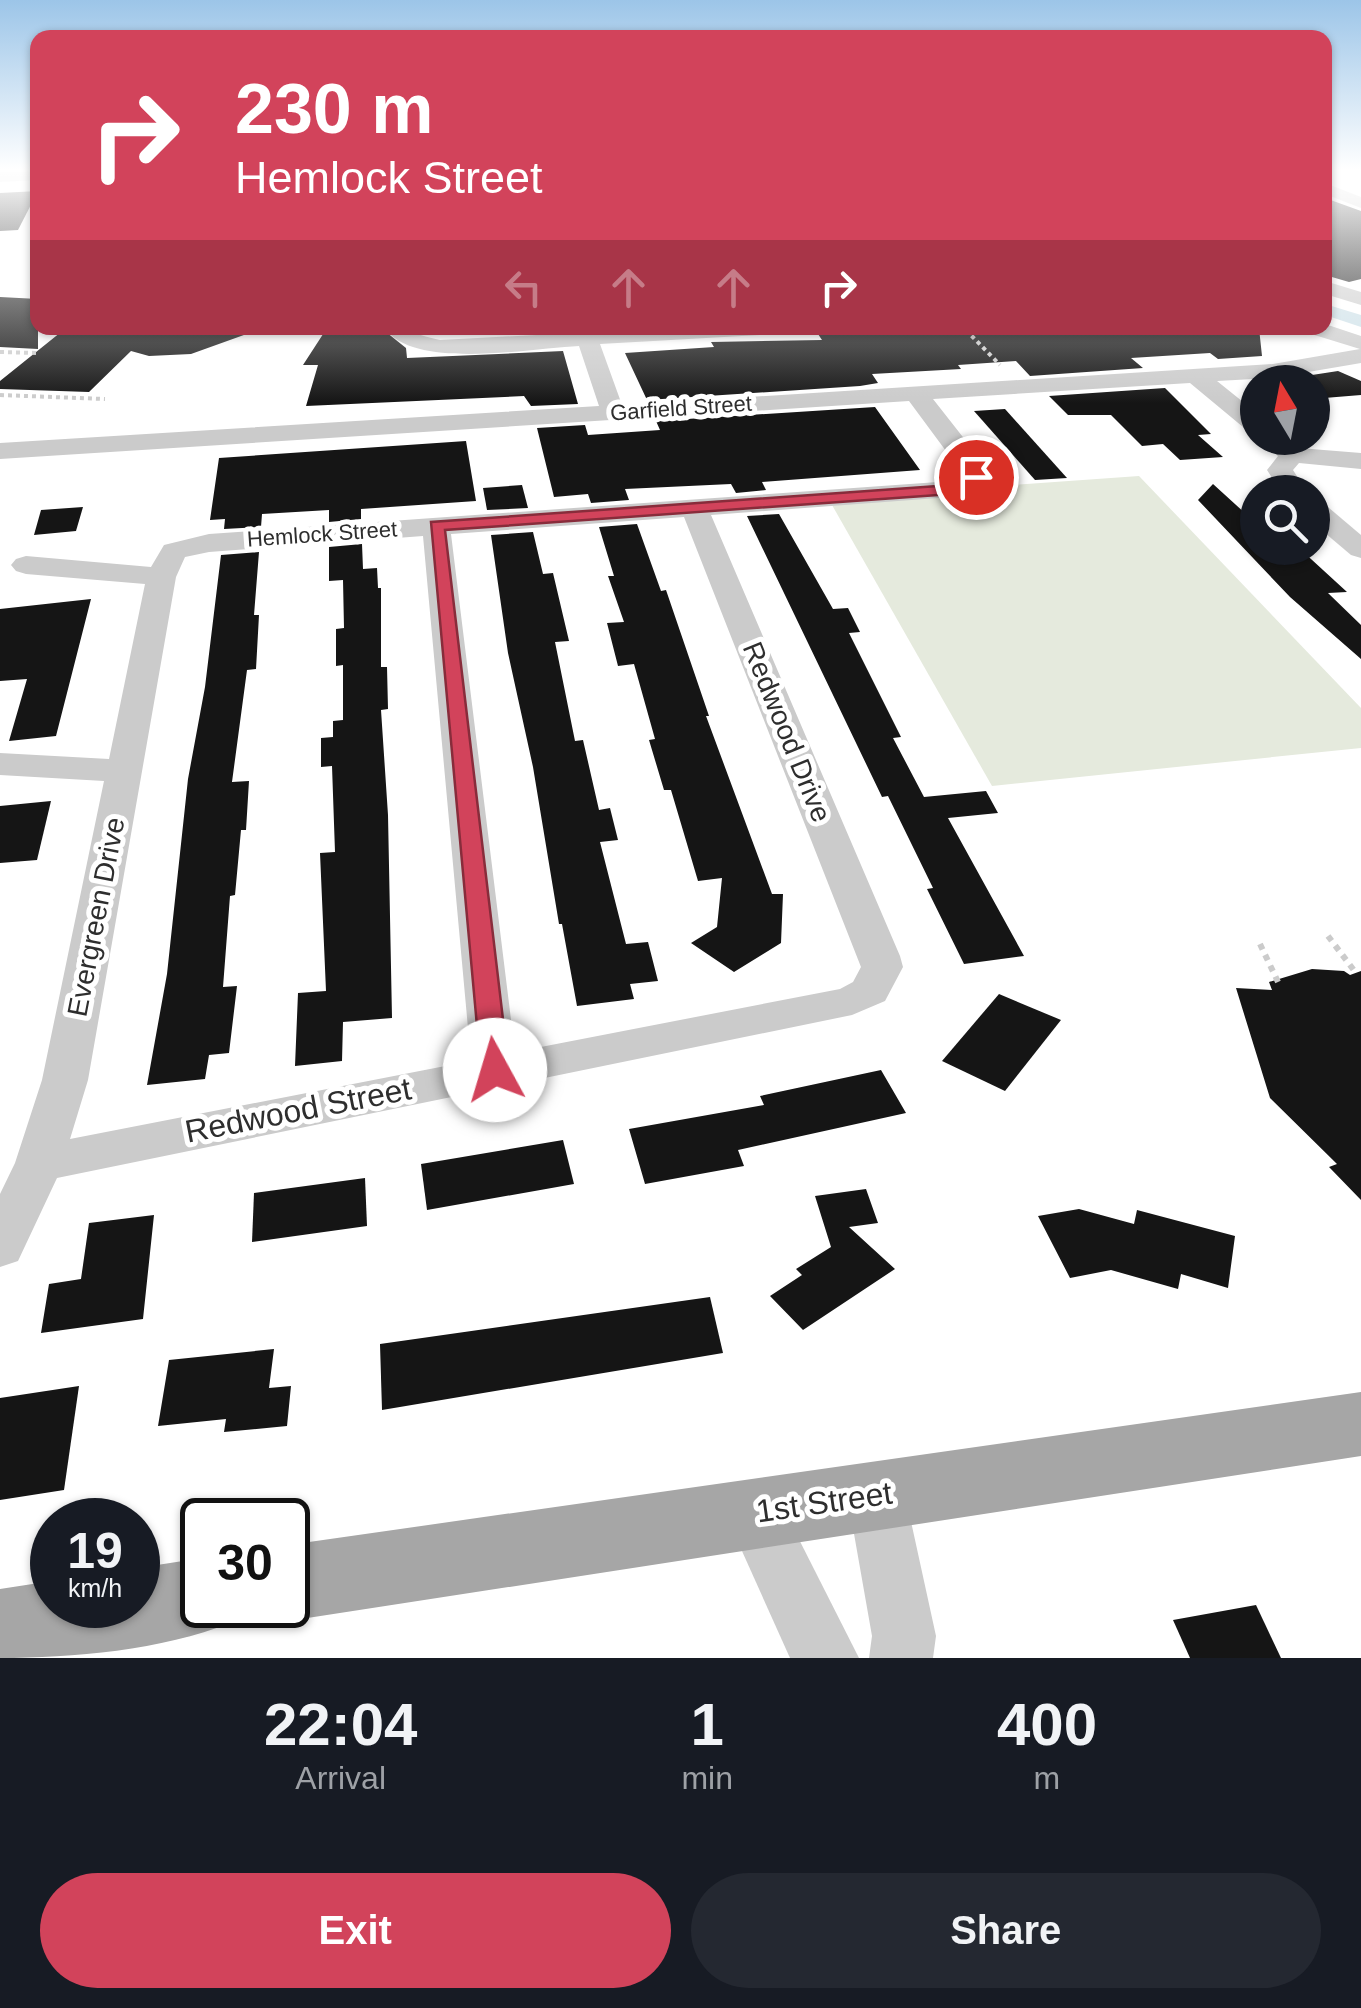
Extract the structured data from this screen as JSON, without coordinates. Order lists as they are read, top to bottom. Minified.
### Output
{"streets":{"main road":["1st Street"],"street":["Garfield Street","Hemlock Street","Redwood Drive","Evergreen Drive","Redwood Street"]},"crossings":[["Garfield Street","Hemlock Street"],["Hemlock Street","Redwood Drive"],["Hemlock Street","Evergreen Drive"],["Redwood Drive","Redwood Street"],["Evergreen Drive","Redwood Street"]],"north":"top","page":{"turn":["230 m","Hemlock Street"],"speed":"19 km/h","limit":"30","eta":["22:04","Arrival","1","min","400","m"],"buttons":["Exit","Share"]}}
